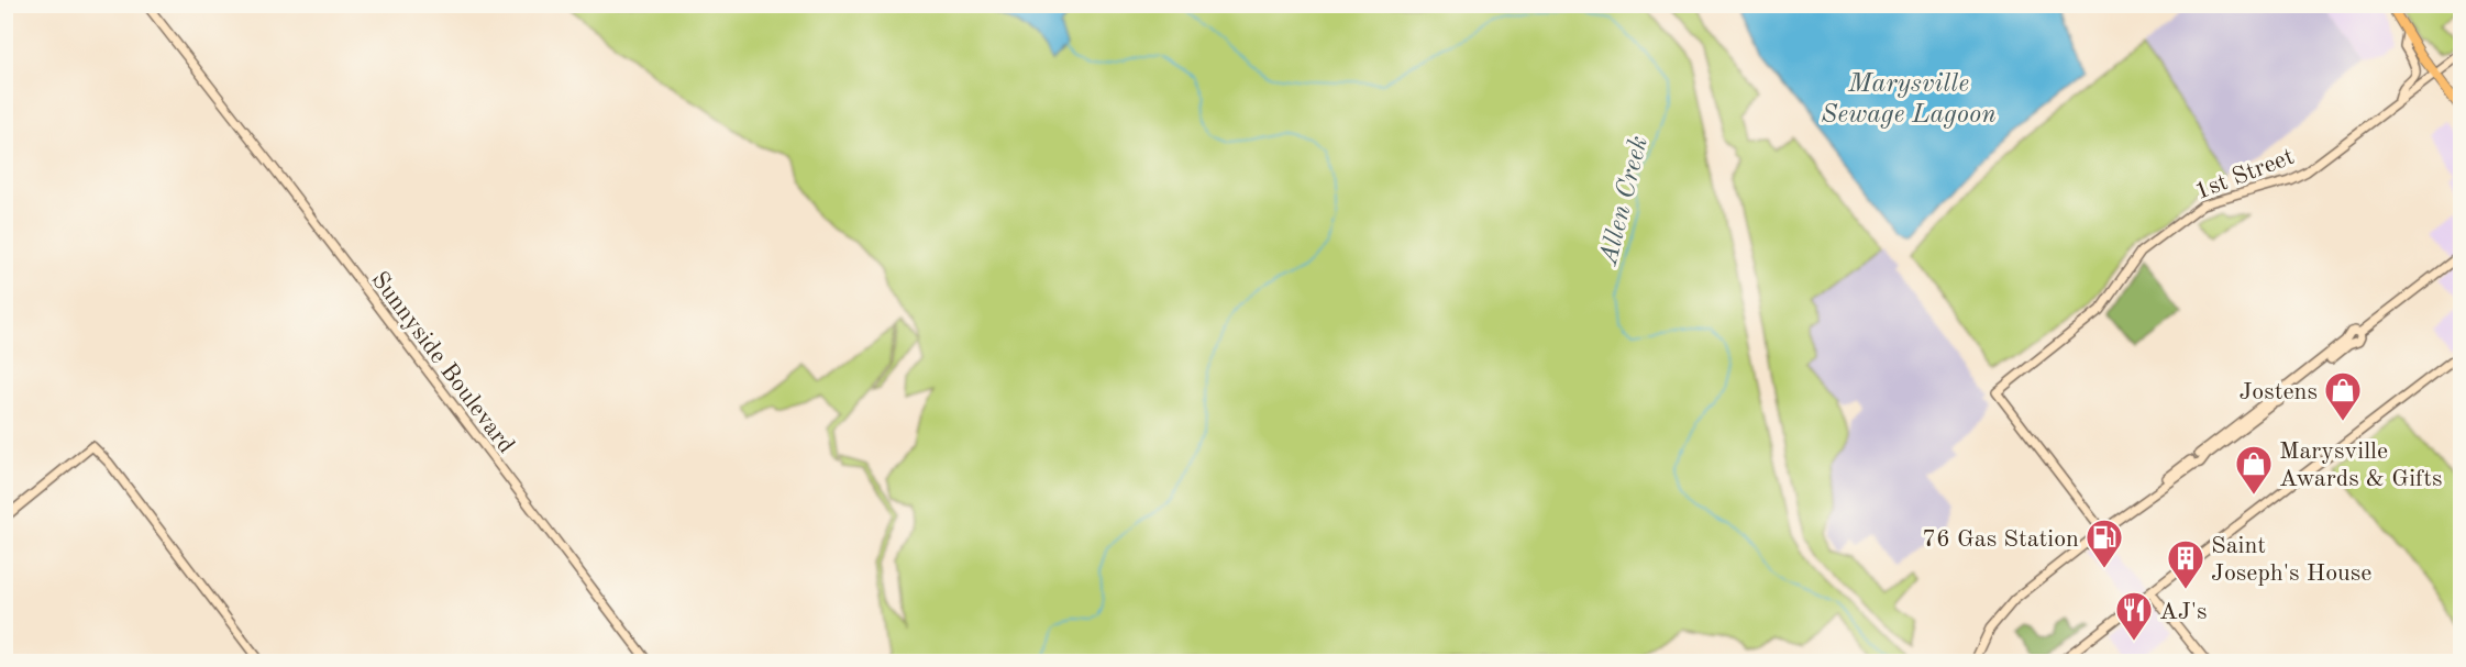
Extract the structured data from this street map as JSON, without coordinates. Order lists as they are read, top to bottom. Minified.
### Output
{"streets":{"street":["1st Street","Sunnyside Boulevard"]},"water":["Marysville Sewage Lagoon","Allen Creek"],"places":{"shop":["Jostens","Marysville Awards & Gifts"],"fuel station":["76 Gas Station"],"building":["Saint Joseph's House"],"restaurant":["AJ's"]}}
